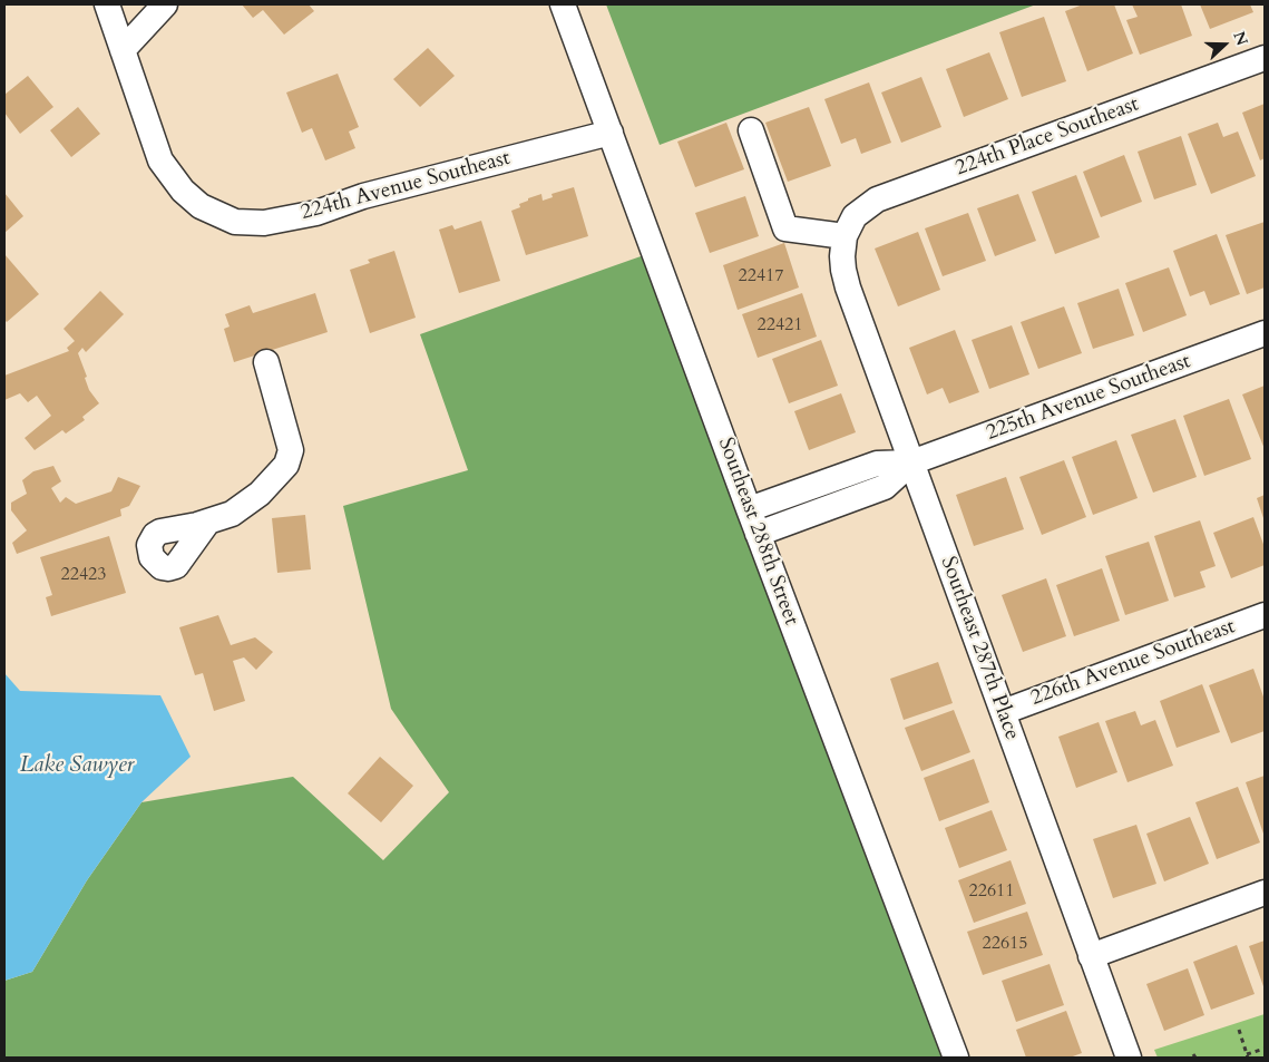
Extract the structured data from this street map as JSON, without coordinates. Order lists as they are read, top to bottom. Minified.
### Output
{"streets":{"street":["224th Place Southeast","224th Avenue Southeast","225th Avenue Southeast","Southeast 288th Street","Southeast 287th Place","226th Avenue Southeast"]},"crossings":[["224th Place Southeast","Southeast 287th Place"],["224th Avenue Southeast","Southeast 288th Street"],["225th Avenue Southeast","Southeast 288th Street"],["225th Avenue Southeast","Southeast 287th Place"],["Southeast 287th Place","226th Avenue Southeast"]],"water":["Lake Sawyer"],"house_numbers":["22417","22421","22423","22611","22615"],"north":"right"}
